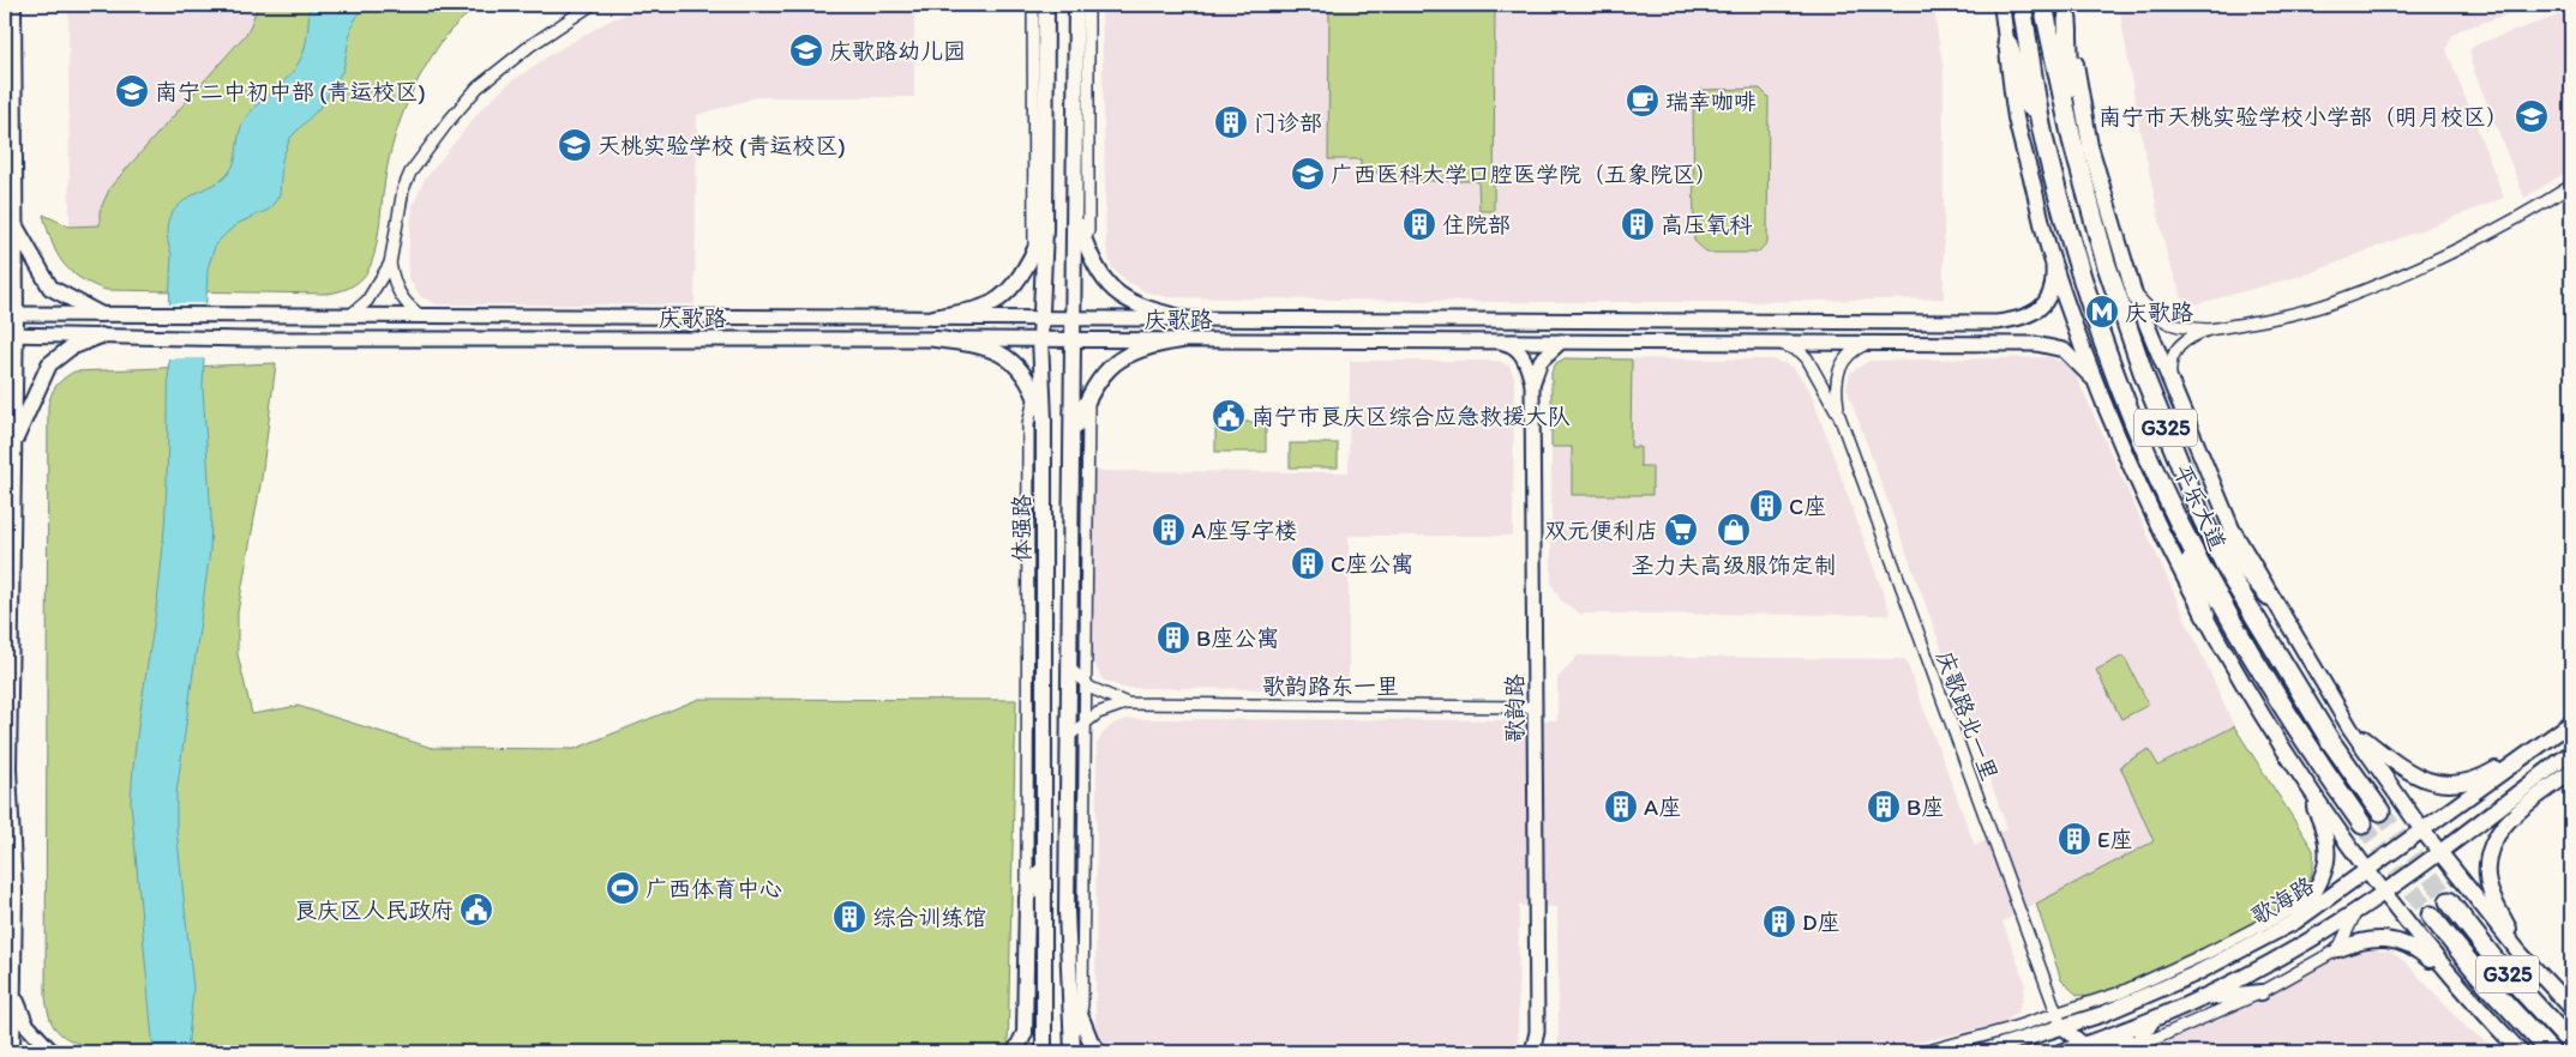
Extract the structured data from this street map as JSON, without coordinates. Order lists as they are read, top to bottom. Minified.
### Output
{"streets":{"highway":["G325","平乐大道"],"main road":["体强路","歌海路"],"street":["庆歌路","歌韵路东一里","歌韵路","庆歌路北一里"]},"crossings":[["庆歌路","体强路"],["庆歌路","歌韵路"],["庆歌路","庆歌路北一里"],["歌韵路东一里","歌韵路"],["庆歌路北一里","歌海路"]],"places":{"school or university":["庆歌路幼儿园","南宁二中初中部 (青运校区)","南宁市天桃实验学校小学部（明月校区）","天桃实验学校 (青运校区)","广西医科大学口腔医学院（五象院区）"],"cafe":["瑞幸咖啡"],"building":["门诊部","住院部","高压氧科","C座","A座写字楼","C座公寓","B座公寓","A座","B座","E座","综合训练馆","D座"],"metro station":["庆歌路"],"public building":["南宁市良庆区综合应急救援大队","良庆区人民政府"],"supermarket":["双元便利店"],"shop":["圣力夫高级服饰定制"],"sports":["广西体育中心"]}}
